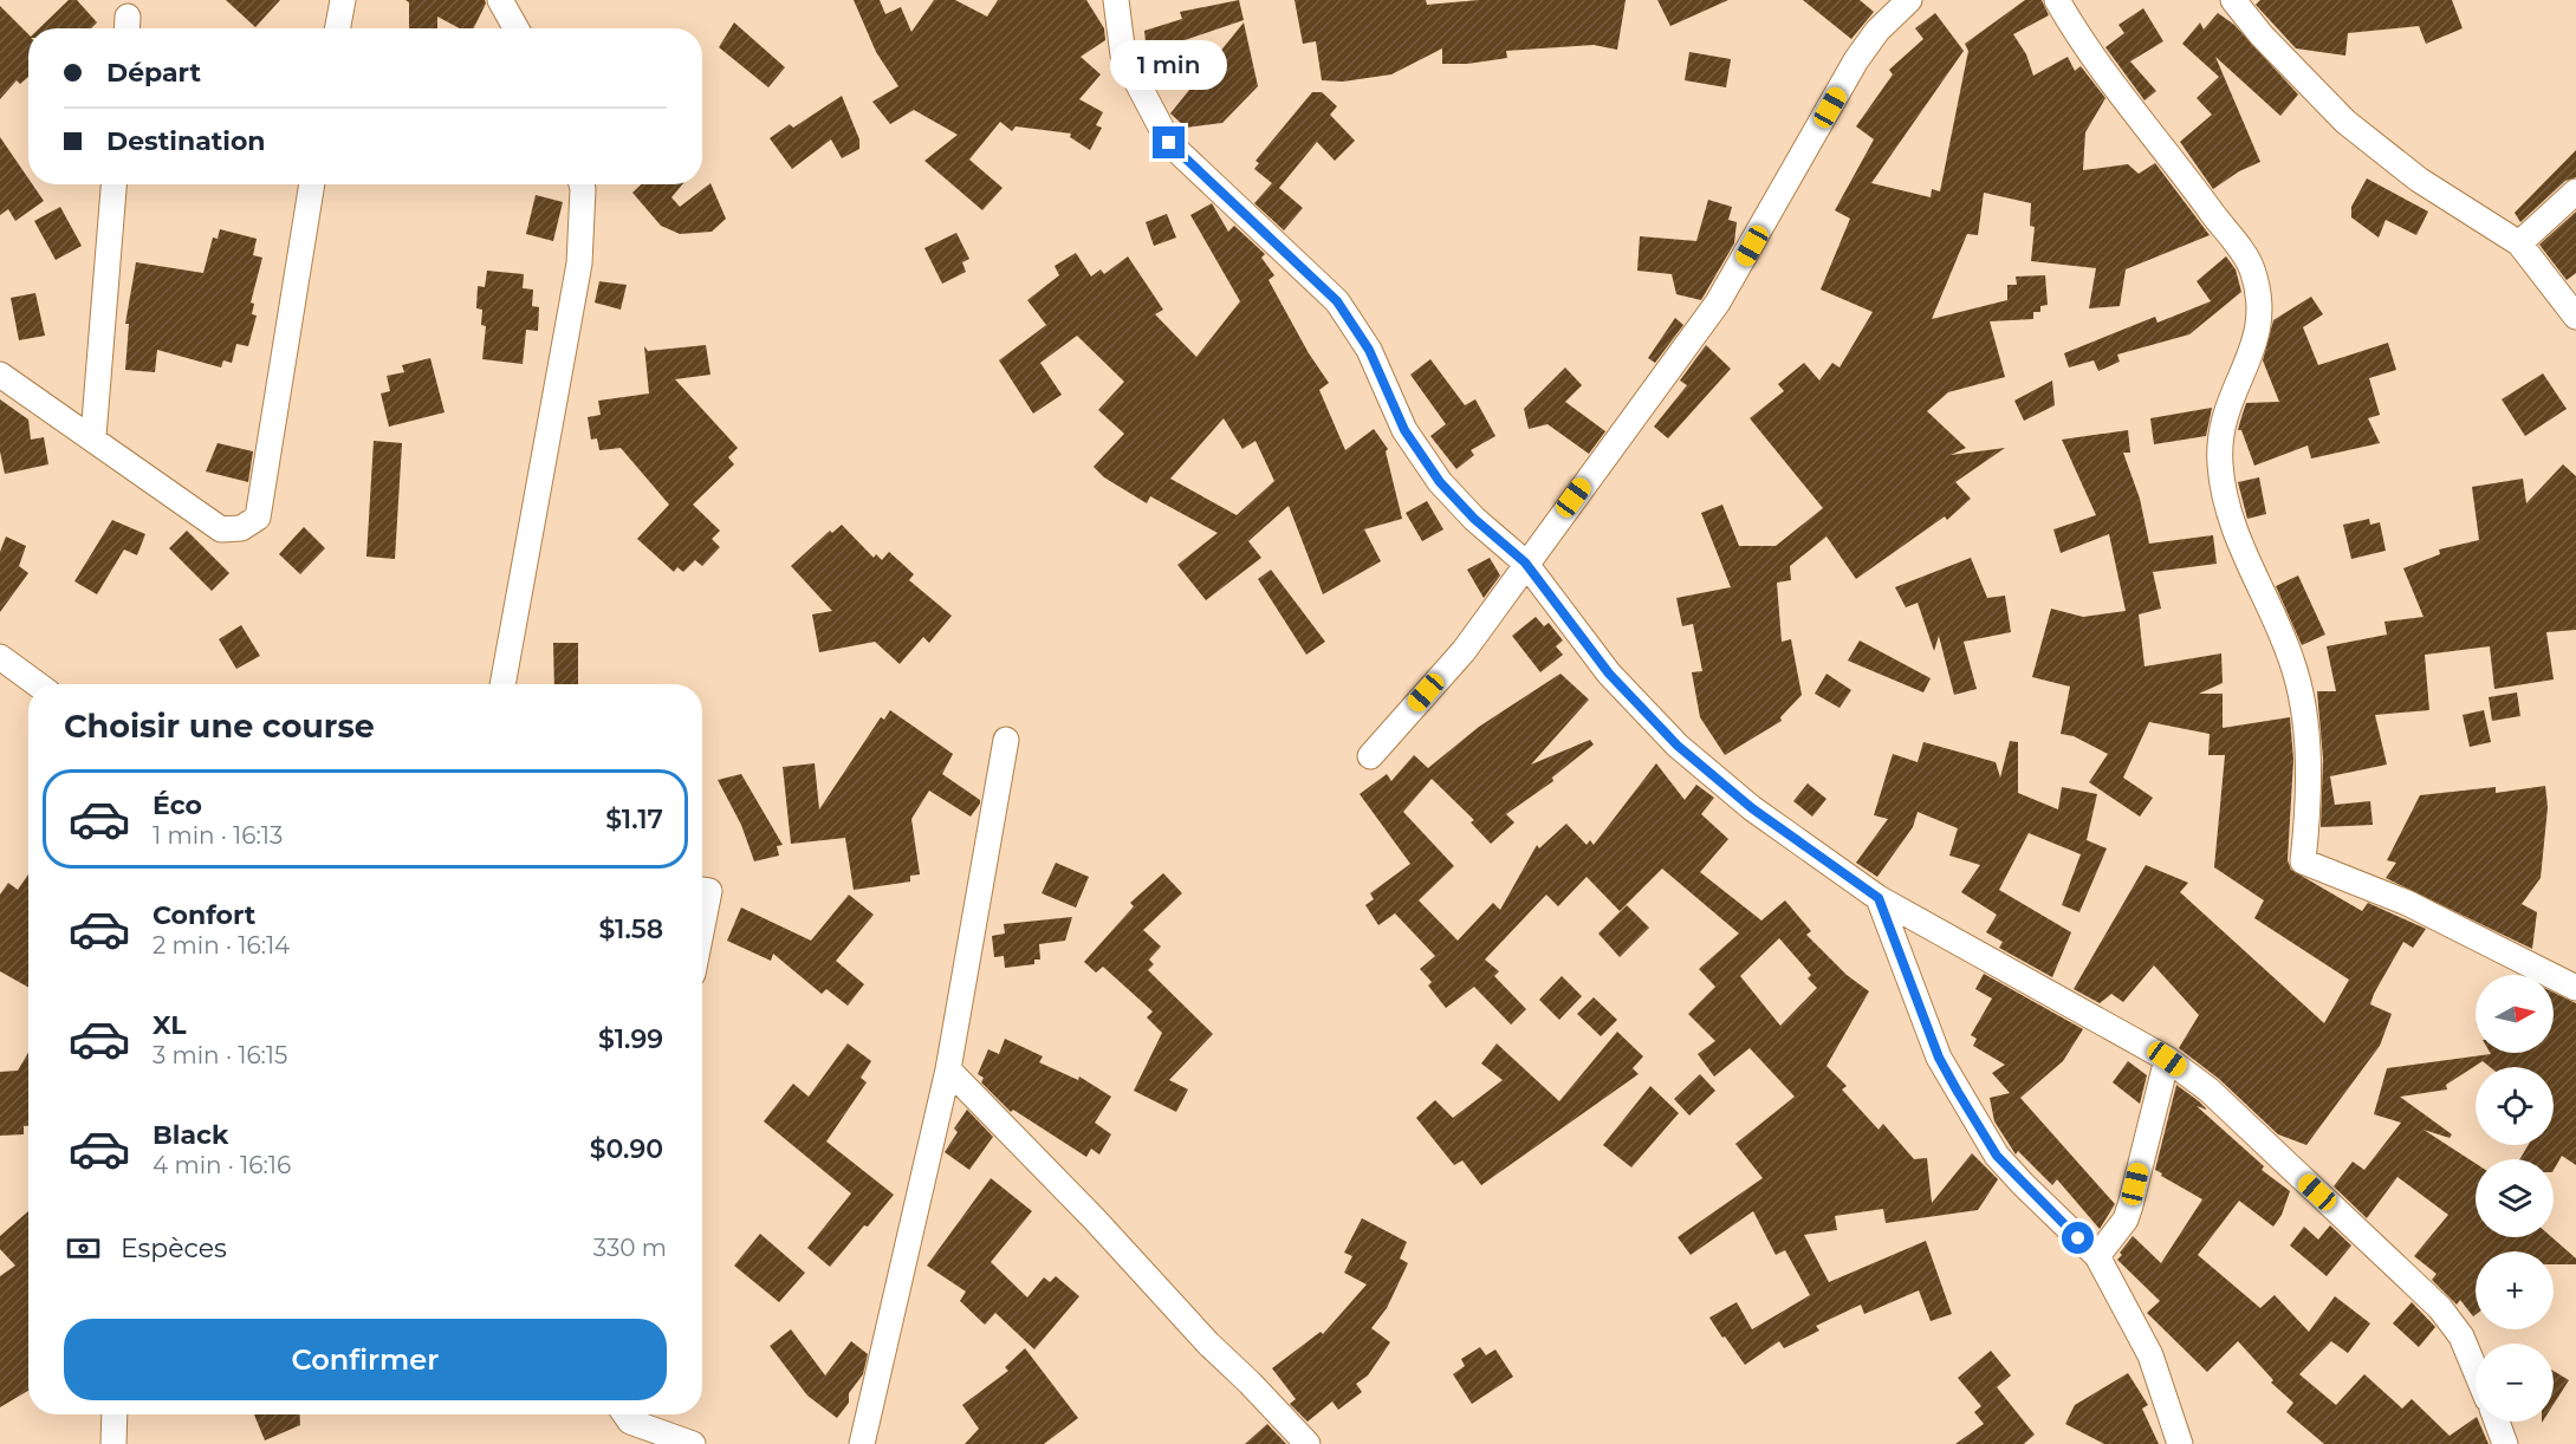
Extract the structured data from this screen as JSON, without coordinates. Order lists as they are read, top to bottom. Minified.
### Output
{"north":"right","page":{"banner":["Départ","Destination"],"bubble":"1 min","heading":"Choisir une course","list":[{"name":"Éco","note":"1 min · 16:13","value":"$1.17"},{"name":"Confort","note":"2 min · 16:14","value":"$1.58"},{"name":"XL","note":"3 min · 16:15","value":"$1.99"},{"name":"Black","note":"4 min · 16:16","value":"$0.90"}],"map_buttons":["+","−"],"pay":["Espèces","330 m"],"buttons":"Confirmer"}}
